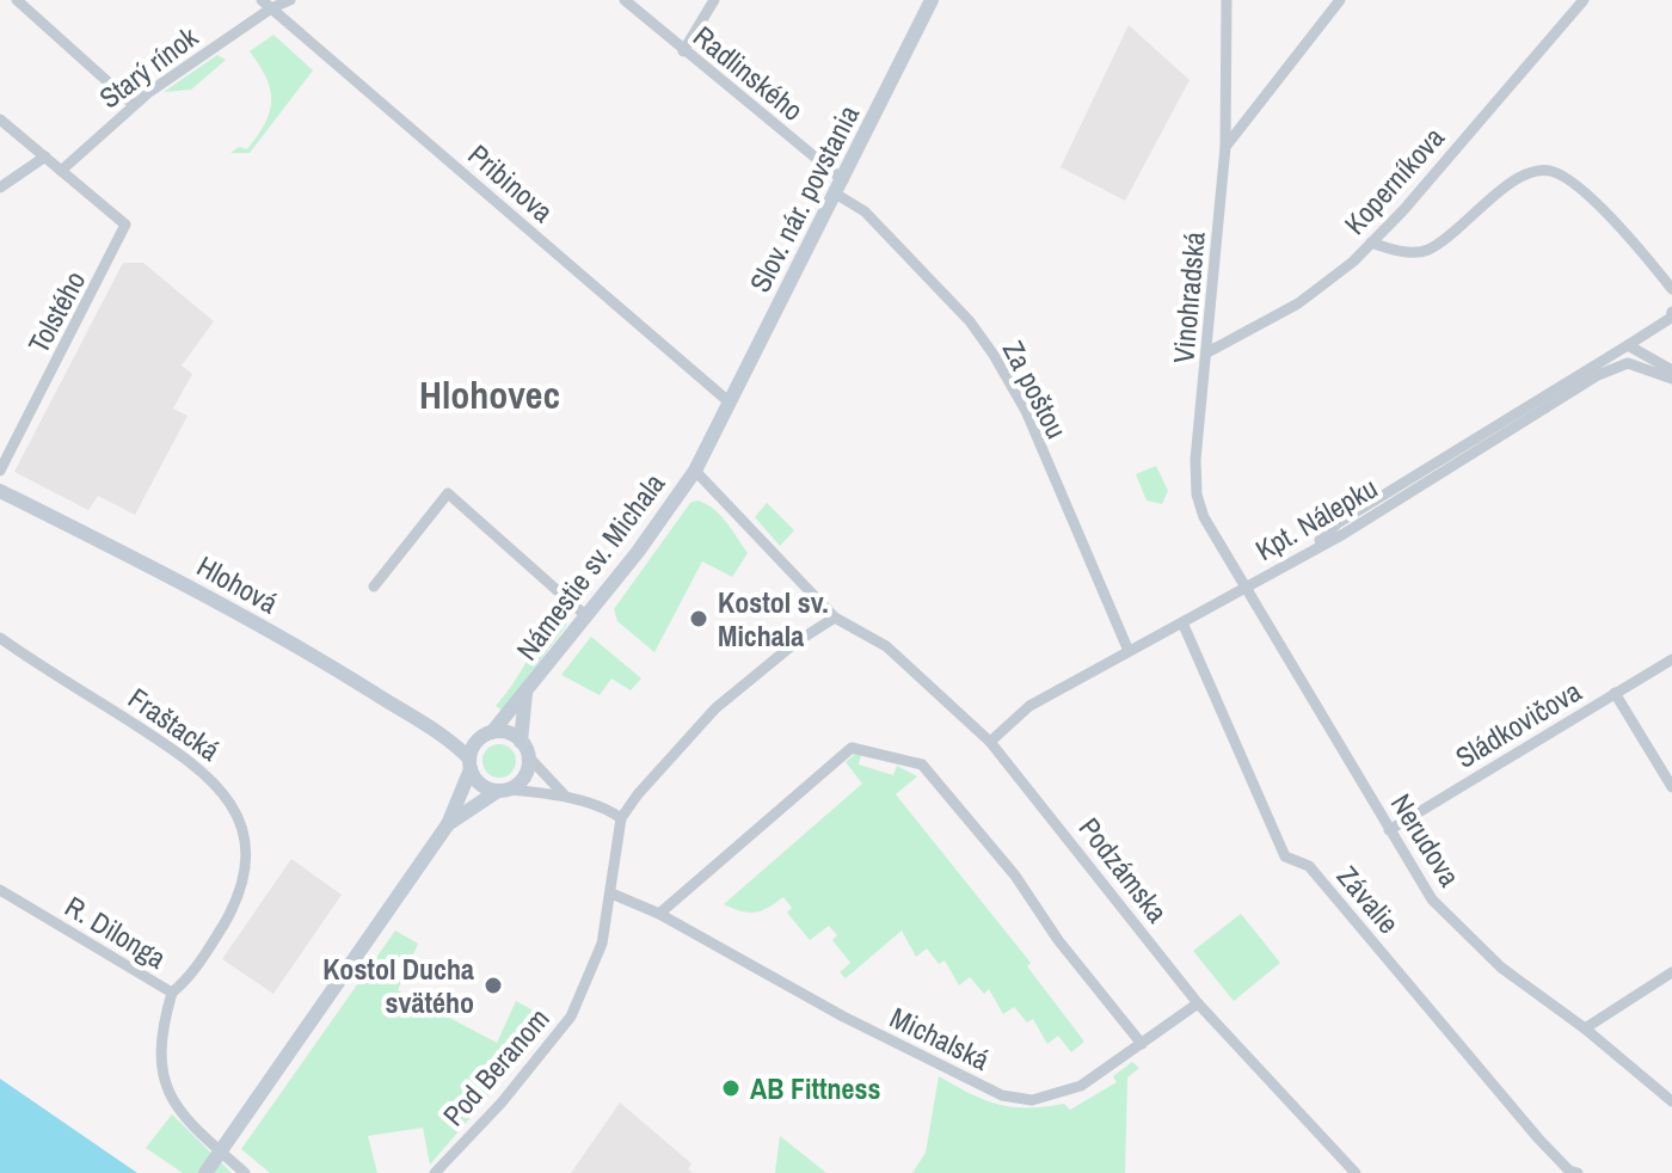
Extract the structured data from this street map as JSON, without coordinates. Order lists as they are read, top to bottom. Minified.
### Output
{"streets":{"main road":["Slov. nár. povstania","Námestie sv. Michala","Hlohová"],"street":["Starý rínok","Radlinského","Koperníkova","Pribinova","Vinohradská","Tolstého","Za poštou","Kpt. Nálepku","Fraštacká","Sládkovičova","Nerudova","Podzámska","Závalie","R. Dilonga","Michalská","Pod Beranom"]},"crossings":[["Starý rínok","Pribinova"],["Starý rínok","Tolstého"],["Radlinského","Slov. nár. povstania"],["Radlinského","Za poštou"],["Koperníkova","Vinohradská"],["Pribinova","Slov. nár. povstania"],["Slov. nár. povstania","Za poštou"],["Slov. nár. povstania","Námestie sv. Michala"],["Vinohradská","Kpt. Nálepku"],["Vinohradská","Nerudova"],["Za poštou","Kpt. Nálepku"],["Kpt. Nálepku","Nerudova"],["Kpt. Nálepku","Podzámska"],["Kpt. Nálepku","Závalie"],["Námestie sv. Michala","Hlohová"],["Námestie sv. Michala","Podzámska"],["Fraštacká","R. Dilonga"],["Sládkovičova","Nerudova"],["Podzámska","Michalská"],["Michalská","Pod Beranom"]],"districts":["Hlohovec"],"places":["Kostol sv. Michala","Kostol Ducha svätého","AB Fittness"]}
